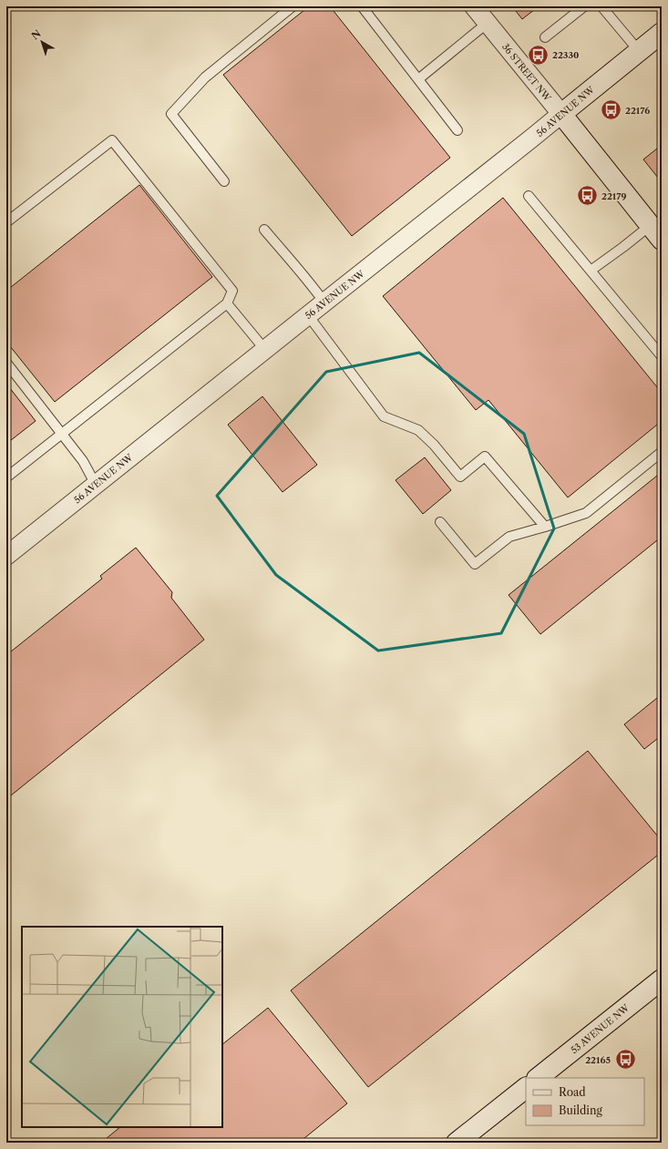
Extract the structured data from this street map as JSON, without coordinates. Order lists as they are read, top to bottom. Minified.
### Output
{"streets":{"street":["36 STREET NW","56 AVENUE NW","53 AVENUE NW"]},"crossings":[["36 STREET NW","56 AVENUE NW"]],"places":{"bus stop":["22330","22176","22179","22165"]},"legend":["Road","Building"],"north":"top left"}
